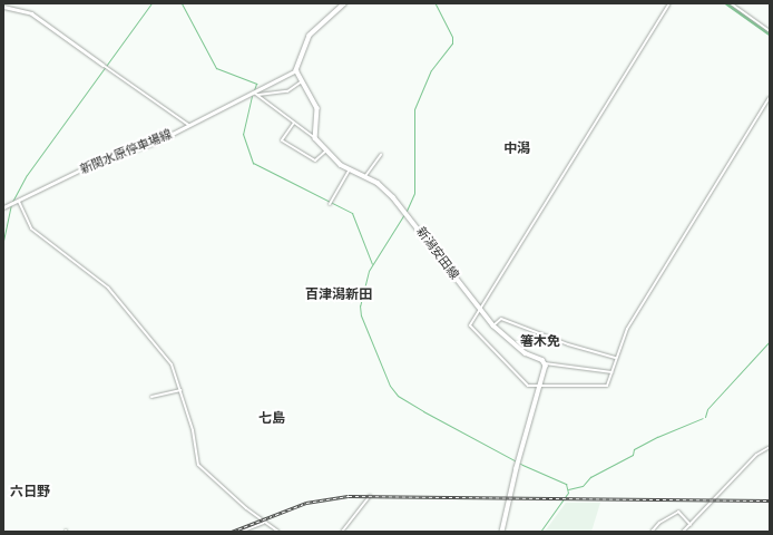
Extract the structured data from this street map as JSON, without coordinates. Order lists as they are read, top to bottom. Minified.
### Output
{"streets":{"main road":["新関水原停車場線","新潟安田線"]},"districts":["中潟","百津潟新田","箸木免","七島","六日野"]}
